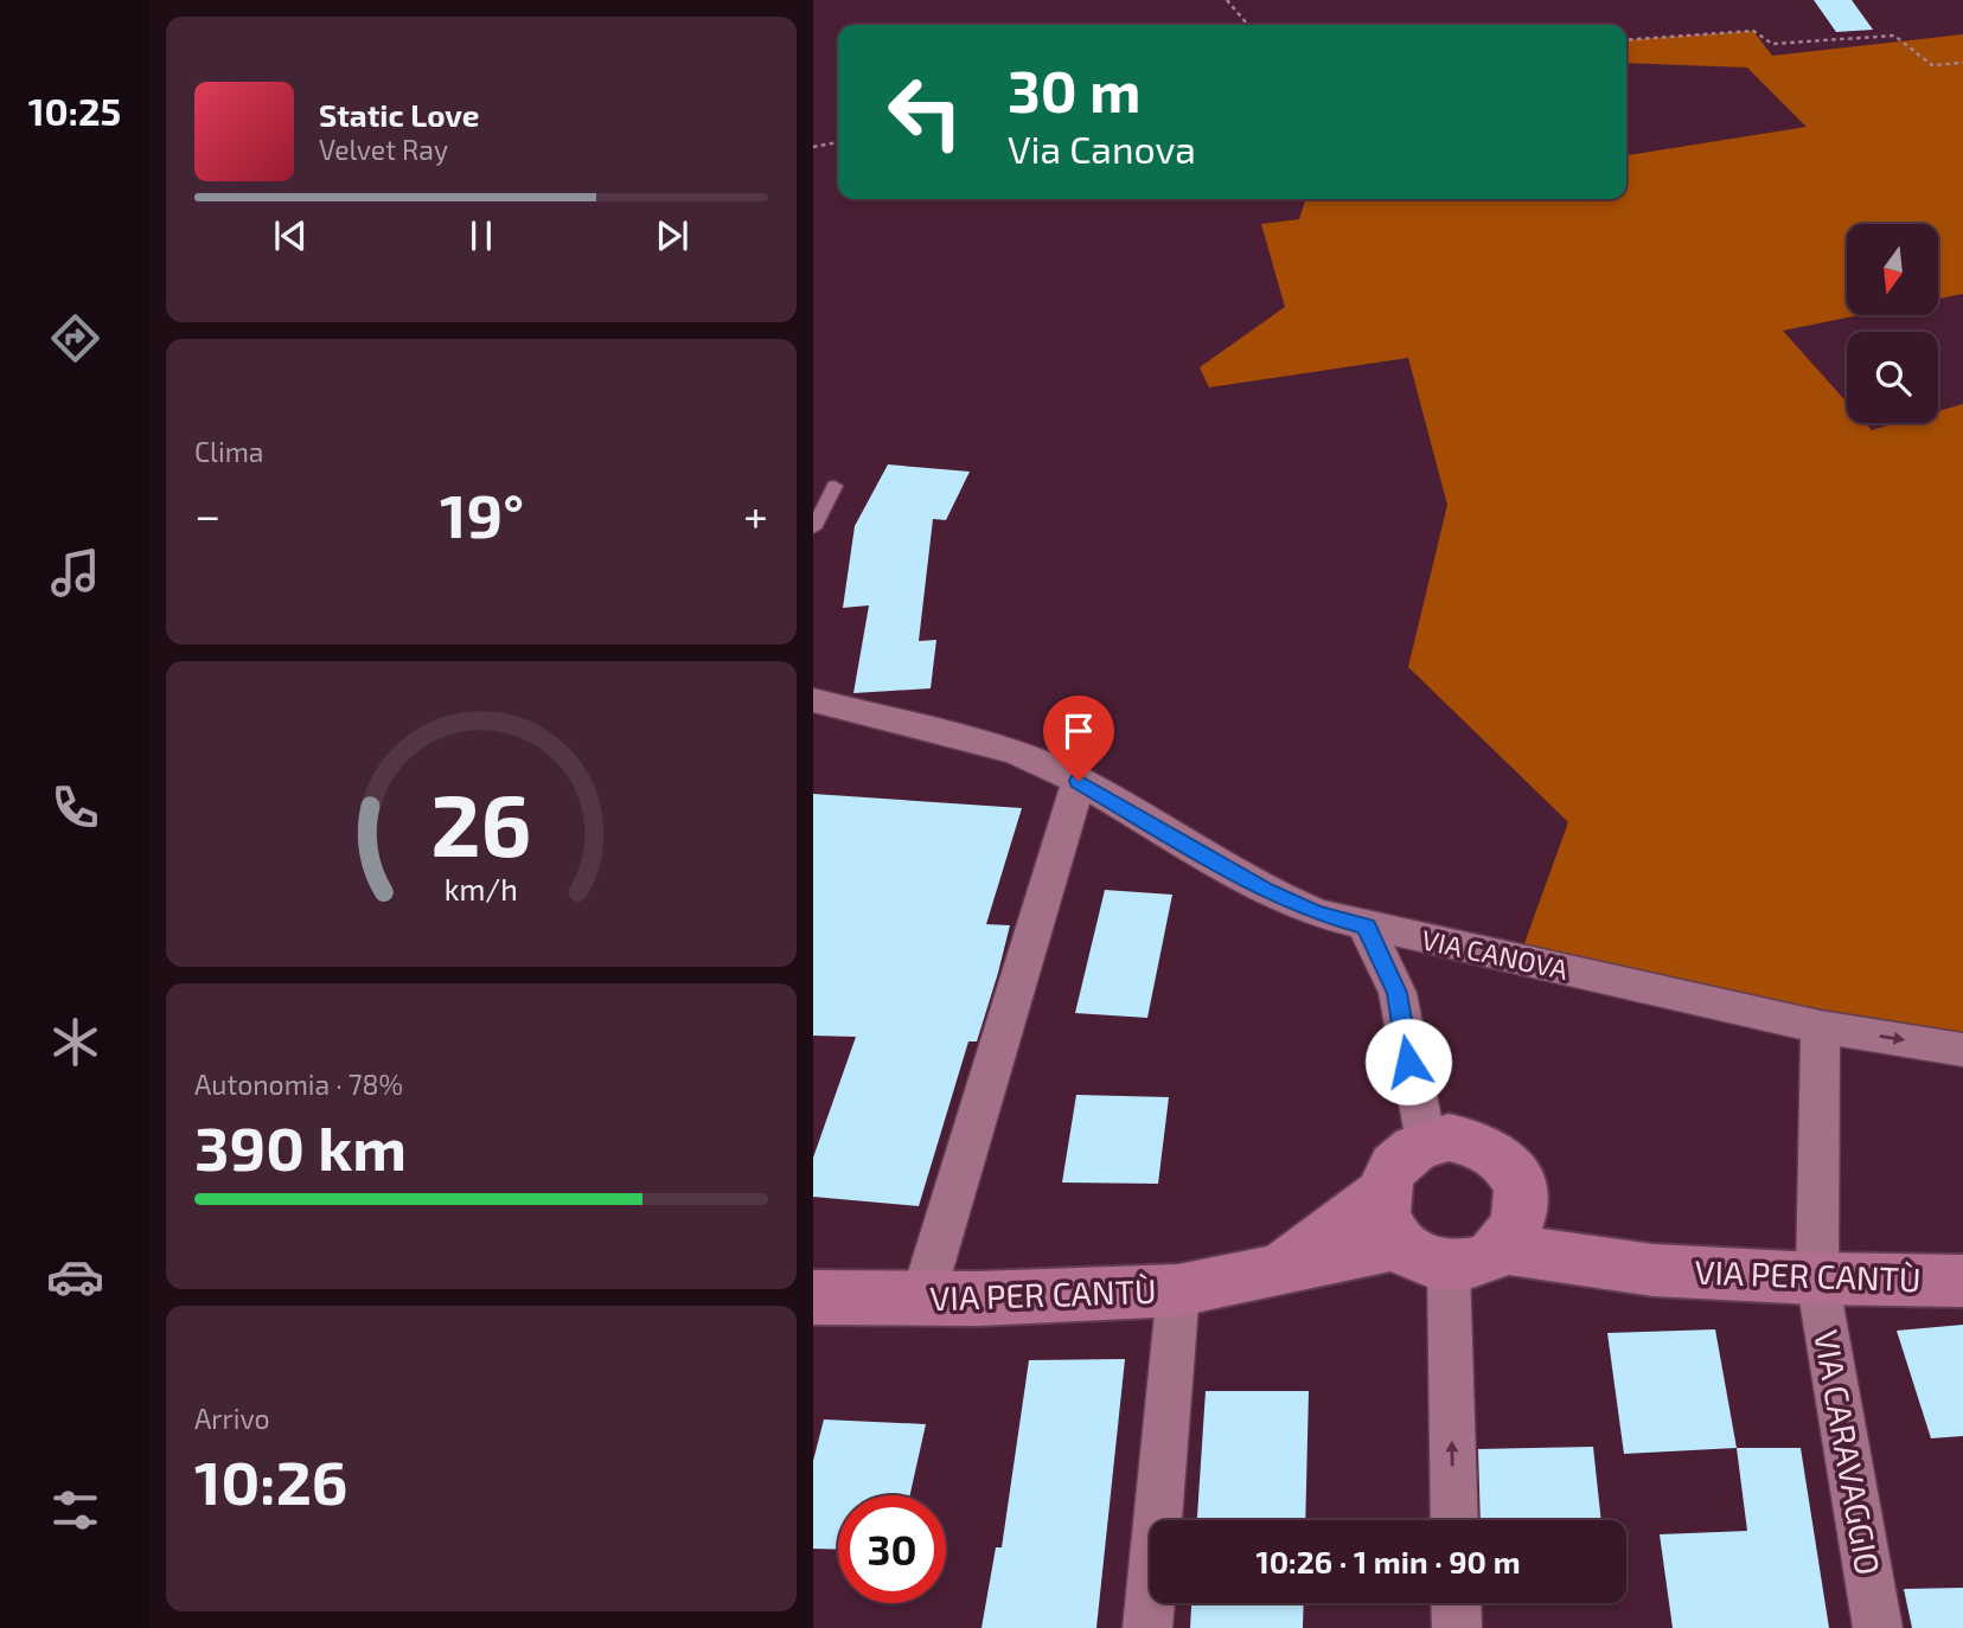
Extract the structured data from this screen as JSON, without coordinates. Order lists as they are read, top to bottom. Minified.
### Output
{"streets":{"main road":["VIA PER CANTÙ"],"street":["VIA CANOVA","VIA CARAVAGGIO"]},"crossings":[["VIA CANOVA","VIA CARAVAGGIO"],["VIA PER CANTÙ","VIA CARAVAGGIO"]],"north":"bottom","page":{"tabs":"10:25","turn":["30 m","Via Canova"],"song":["Static Love","Velvet Ray"],"tile":["Clima",["Autonomia · 78%","390 km"],["Arrivo","10:26"]],"heat":["−","19°","+"],"limit":"30","trip":"10:26 · 1 min · 90 m","gauge":["26","km/h"]}}
